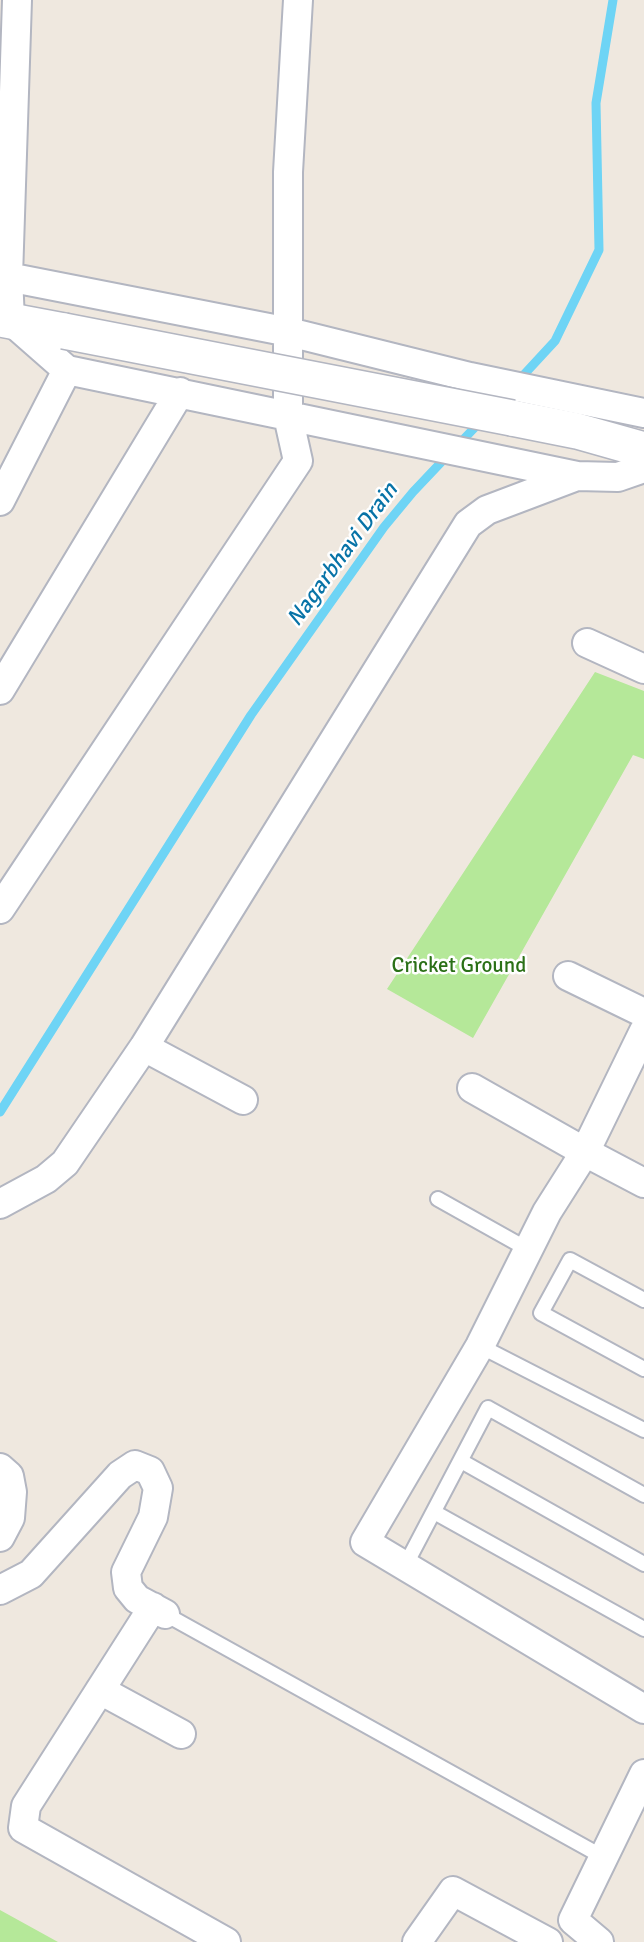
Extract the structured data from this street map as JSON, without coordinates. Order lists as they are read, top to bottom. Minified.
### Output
{"water":["Nagarbhavi Drain"],"parks":["Cricket Ground"]}
